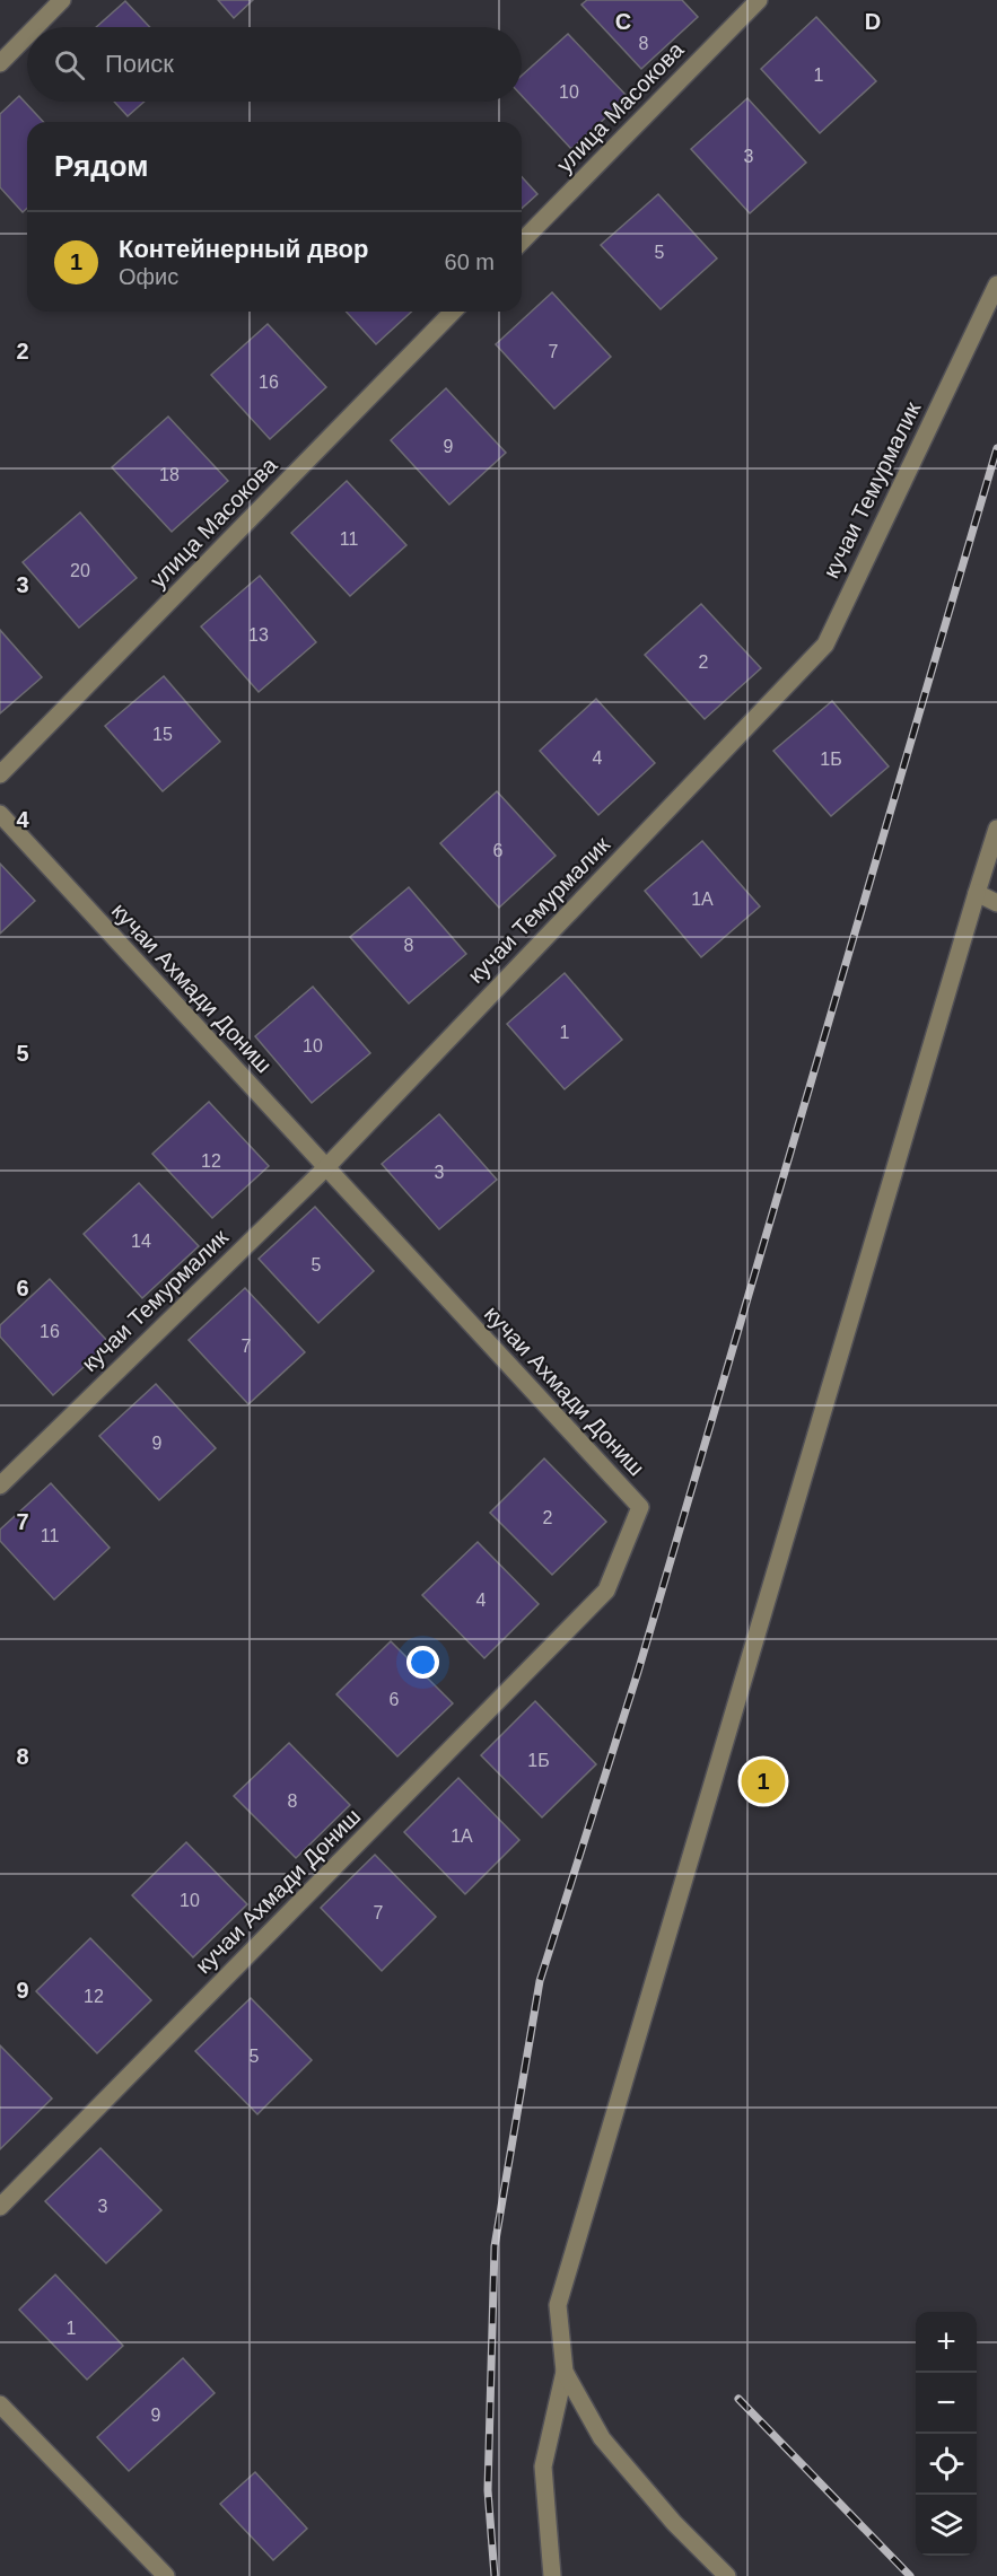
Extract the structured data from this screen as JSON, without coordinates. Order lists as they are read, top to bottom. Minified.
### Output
{"streets":{"street":["улица Масокова","кучаи Темурмалик","кучаи Ахмади Дониш"]},"crossings":[["кучаи Темурмалик","кучаи Ахмади Дониш"]],"house_numbers":["8","1","10","3","5","7","16","9","18","11","20","13","2","15","4","1Б","6","1А","8","1","10","12","3","14","5","16","7","9","2","11","4","6","1Б","8","1А","10","7","12","5","3","1","9"],"page":{"search":"Поиск","heading":"Рядом","list":[{"mark":"1","name":"Контейнерный двор","note":"Офис","value":"60 m"}],"pins":"1","map_buttons":["+","−"]},"grid":{"columns":["C","D"],"rows":["2","3","4","5","6","7","8","9"]}}
